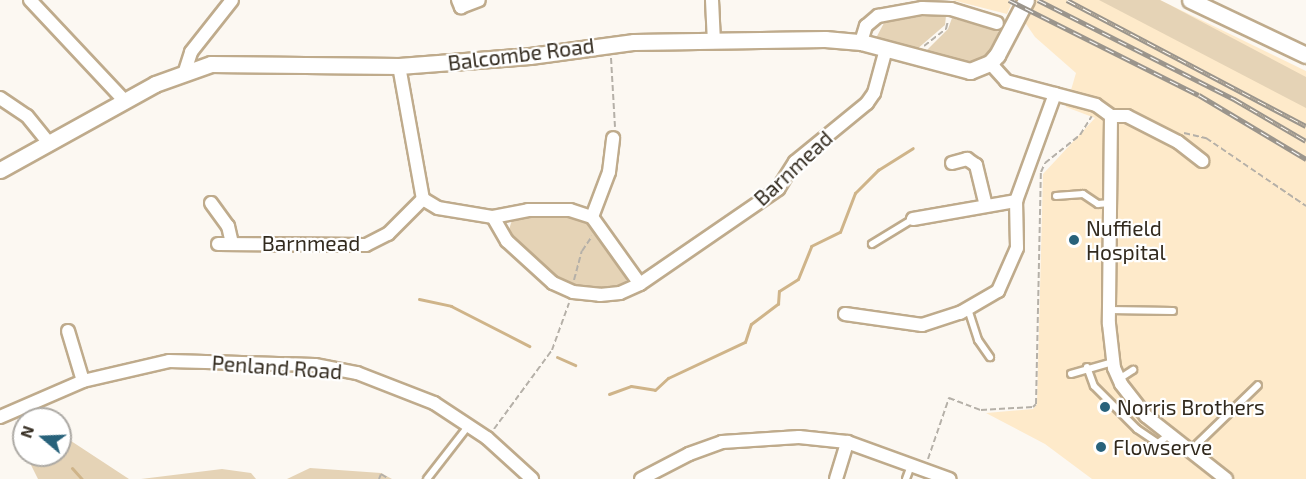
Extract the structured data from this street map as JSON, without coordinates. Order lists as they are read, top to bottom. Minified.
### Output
{"streets":{"street":["Balcombe Road","Barnmead","Penland Road"]},"crossings":[["Balcombe Road","Barnmead"]],"places":["Nuffield Hospital","Norris Brothers","Flowserve"],"north":"left"}
